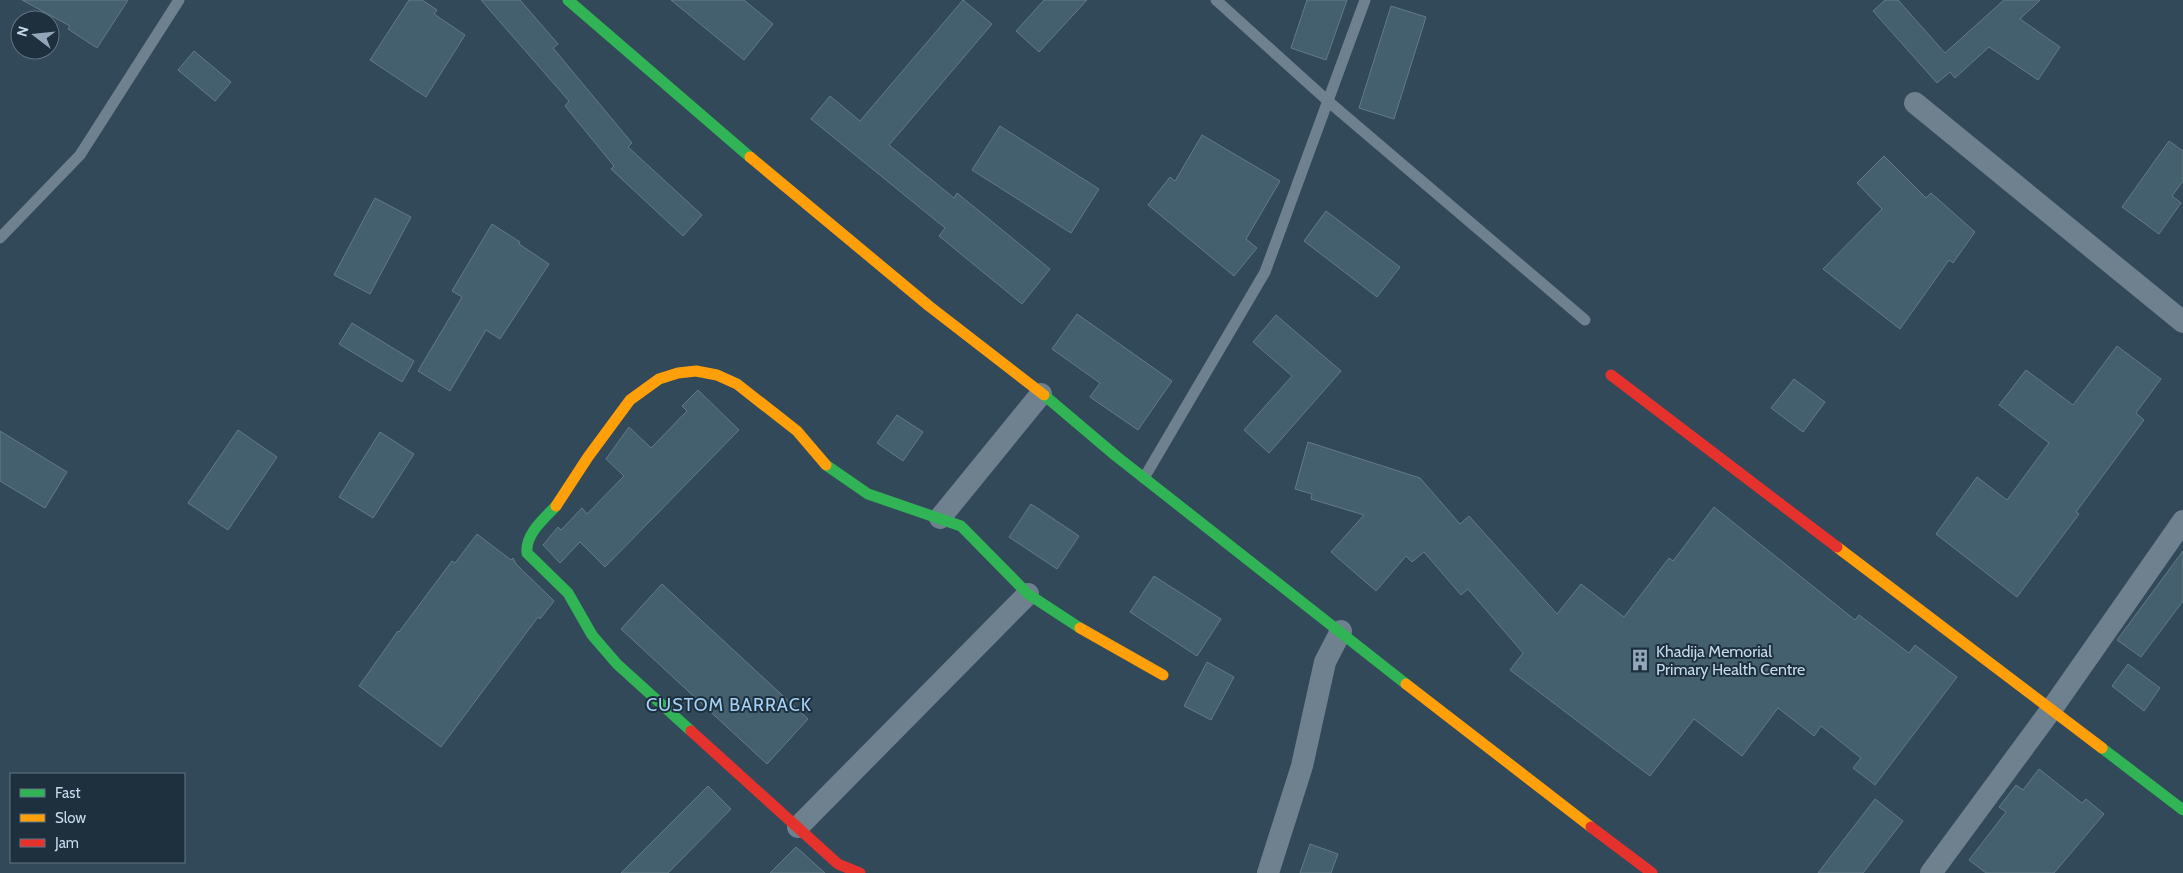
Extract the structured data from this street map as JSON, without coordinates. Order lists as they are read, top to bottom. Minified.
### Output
{"districts":["CUSTOM BARRACK"],"places":{"building":["Khadija Memorial Primary Health Centre"]},"legend":["Fast","Slow","Jam"],"north":"left"}
